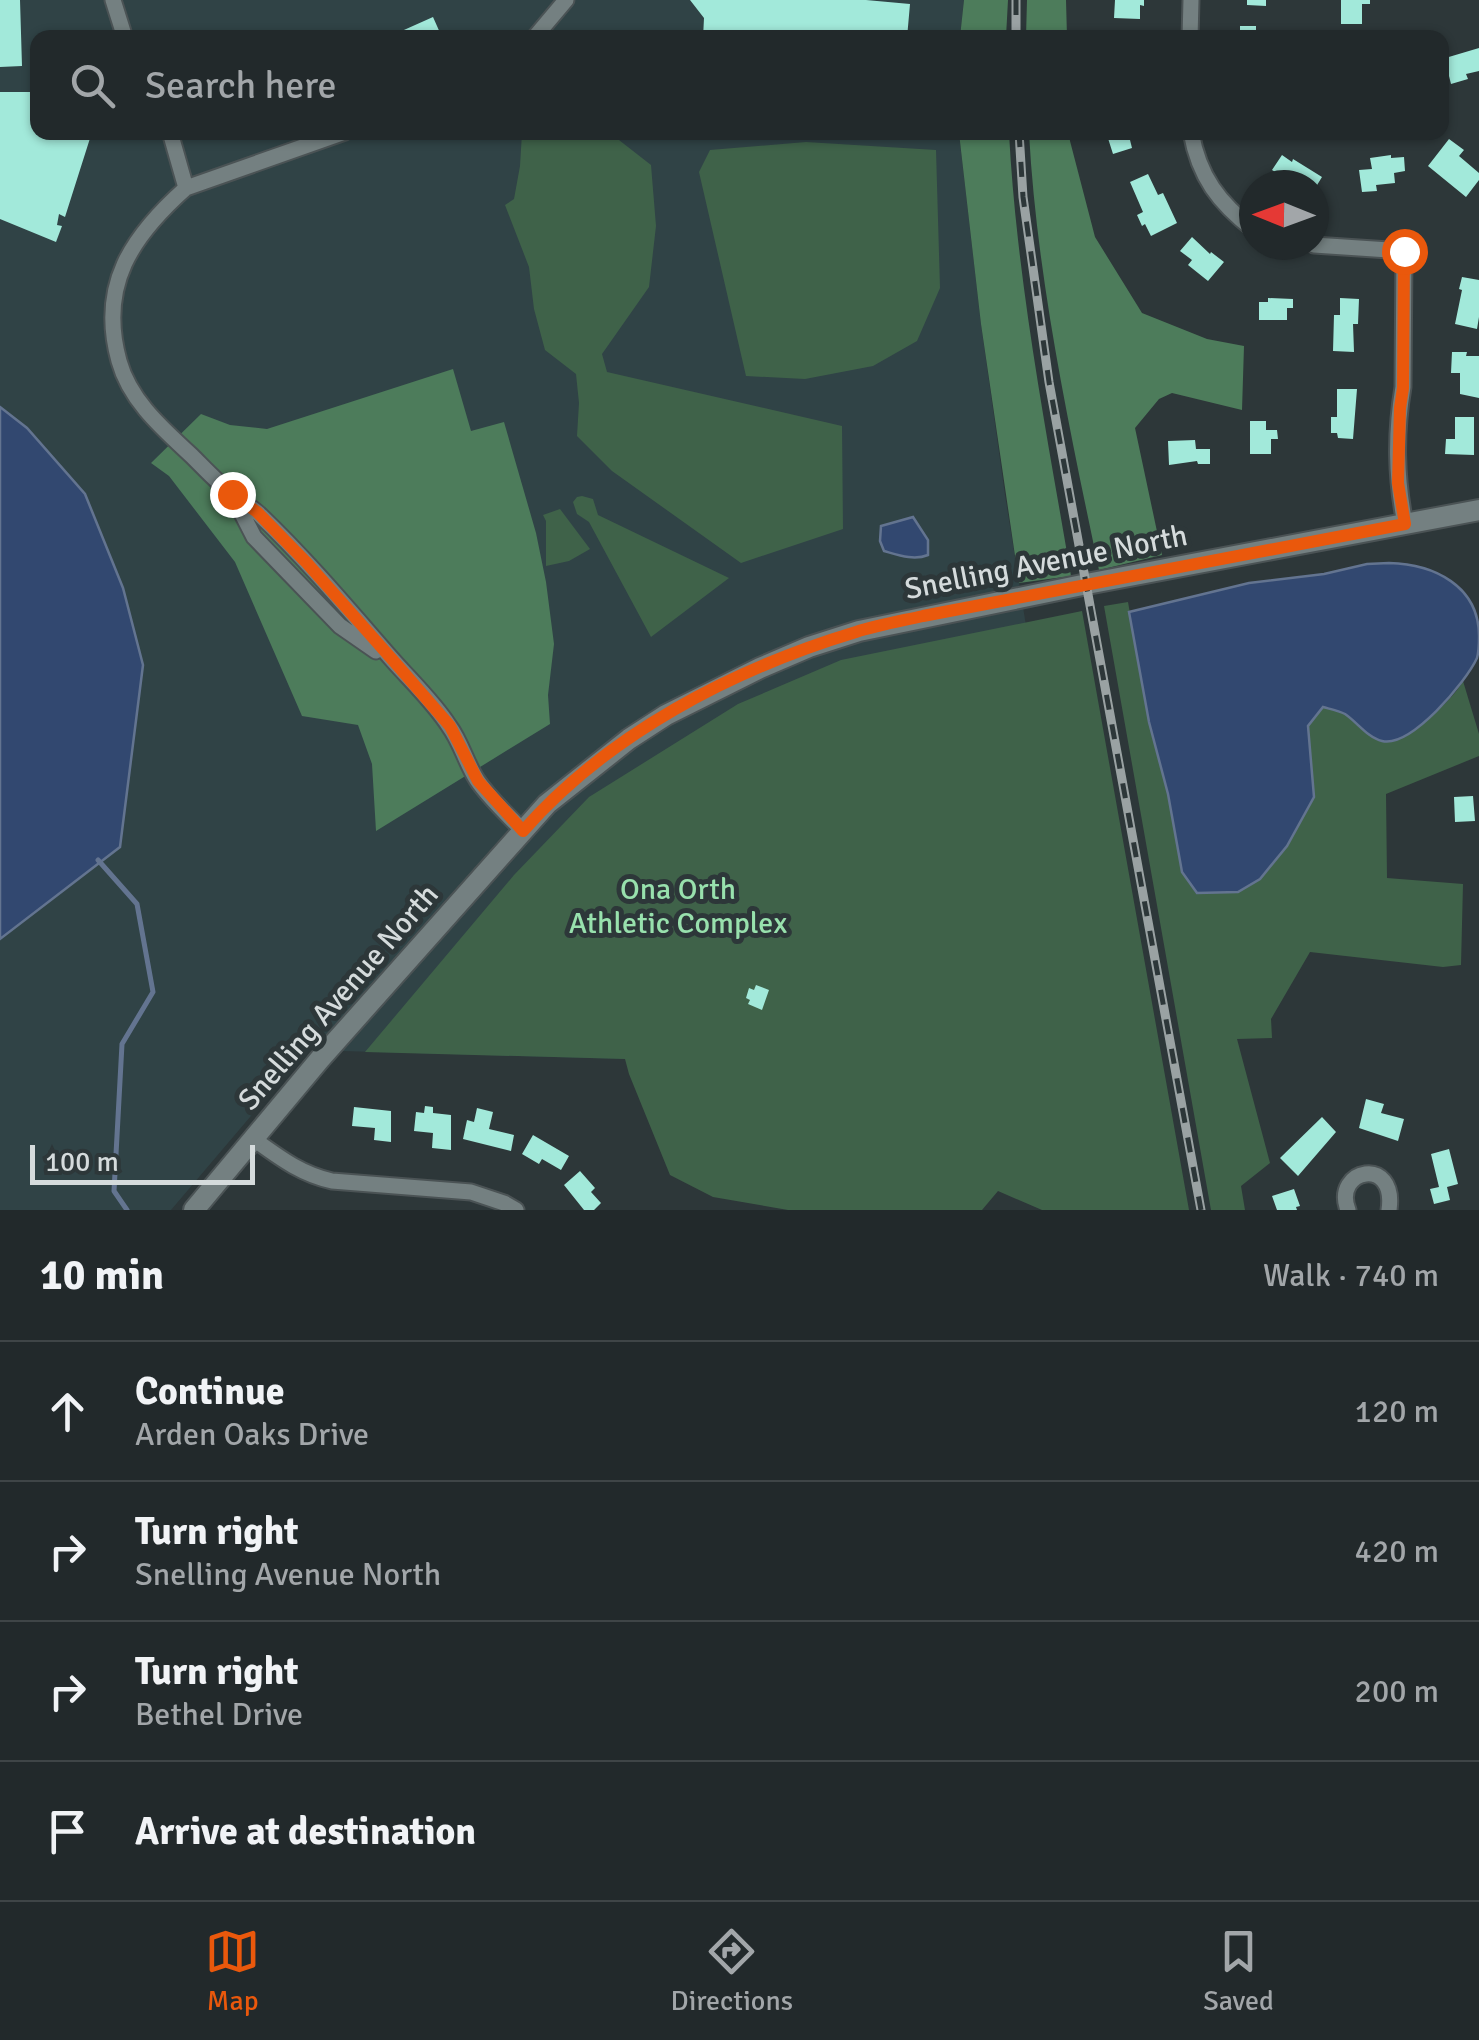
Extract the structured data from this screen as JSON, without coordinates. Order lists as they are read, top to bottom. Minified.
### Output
{"streets":{"street":["Snelling Avenue North"]},"parks":["Ona Orth Athletic Complex"],"scale_bar":"100 m","north":"left","page":{"search":"Search here","scale":"100 m","heading":["10 min","Walk · 740 m"],"list":[["Continue","Arden Oaks Drive","120 m"],["Turn right","Snelling Avenue North","420 m"],["Turn right","Bethel Drive","200 m"],"Arrive at destination"],"nav":["Map","Directions","Saved"]}}
